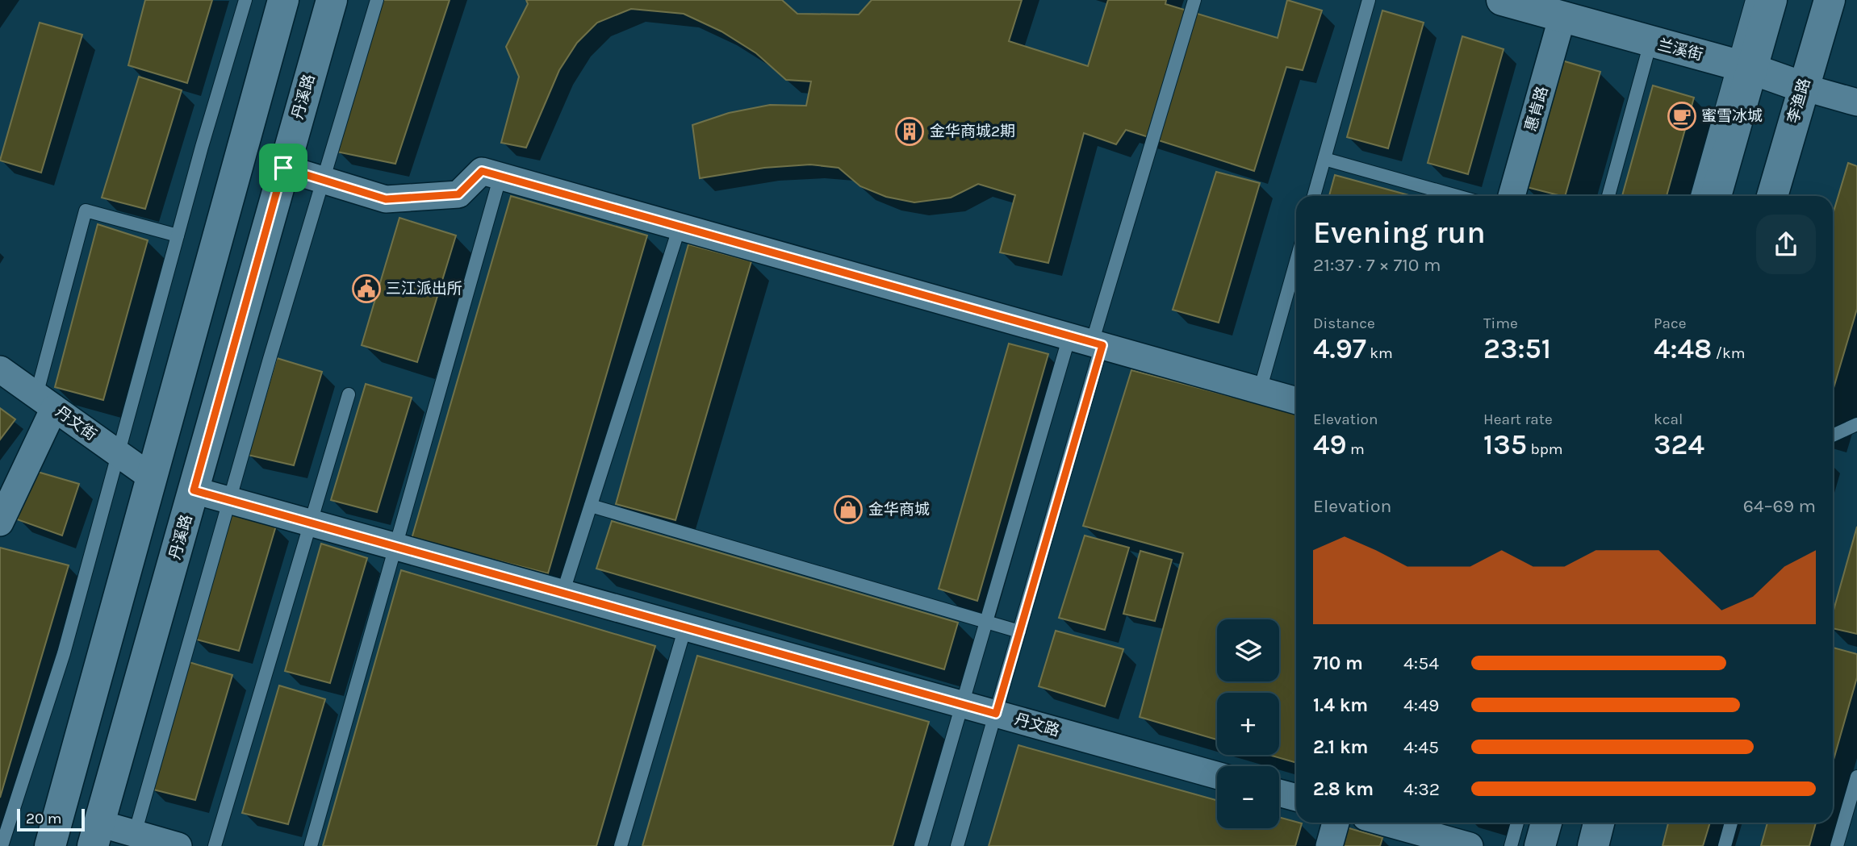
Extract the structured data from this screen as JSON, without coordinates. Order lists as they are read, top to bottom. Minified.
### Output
{"streets":{"main road":["兰溪街","丹溪路","李渔路"],"street":["惠肯路","丹文街","丹文路"]},"crossings":[["兰溪街","李渔路"],["兰溪街","惠肯路"],["丹溪路","丹文路"]],"places":{"cafe":["蜜雪冰城"],"building":["金华商城2期"],"public building":["三江派出所"],"shop":["金华商城"]},"scale_bar":"20 m","page":{"heading":["Evening run","21:37 · 7 × 710 m"],"stats":[["Distance","4.97 km"],["Time","23:51"],["Pace","4:48 /km"],["Elevation","49 m"],["Heart rate","135 bpm"],["kcal","324"]],"chart":["Elevation","64–69 m"],"map_buttons":["+","−"],"list":[{"name":"710 m","note":"4:54"},{"name":"1.4 km","note":"4:49"},{"name":"2.1 km","note":"4:45"},{"name":"2.8 km","note":"4:32"}],"scale":"20 m"}}
